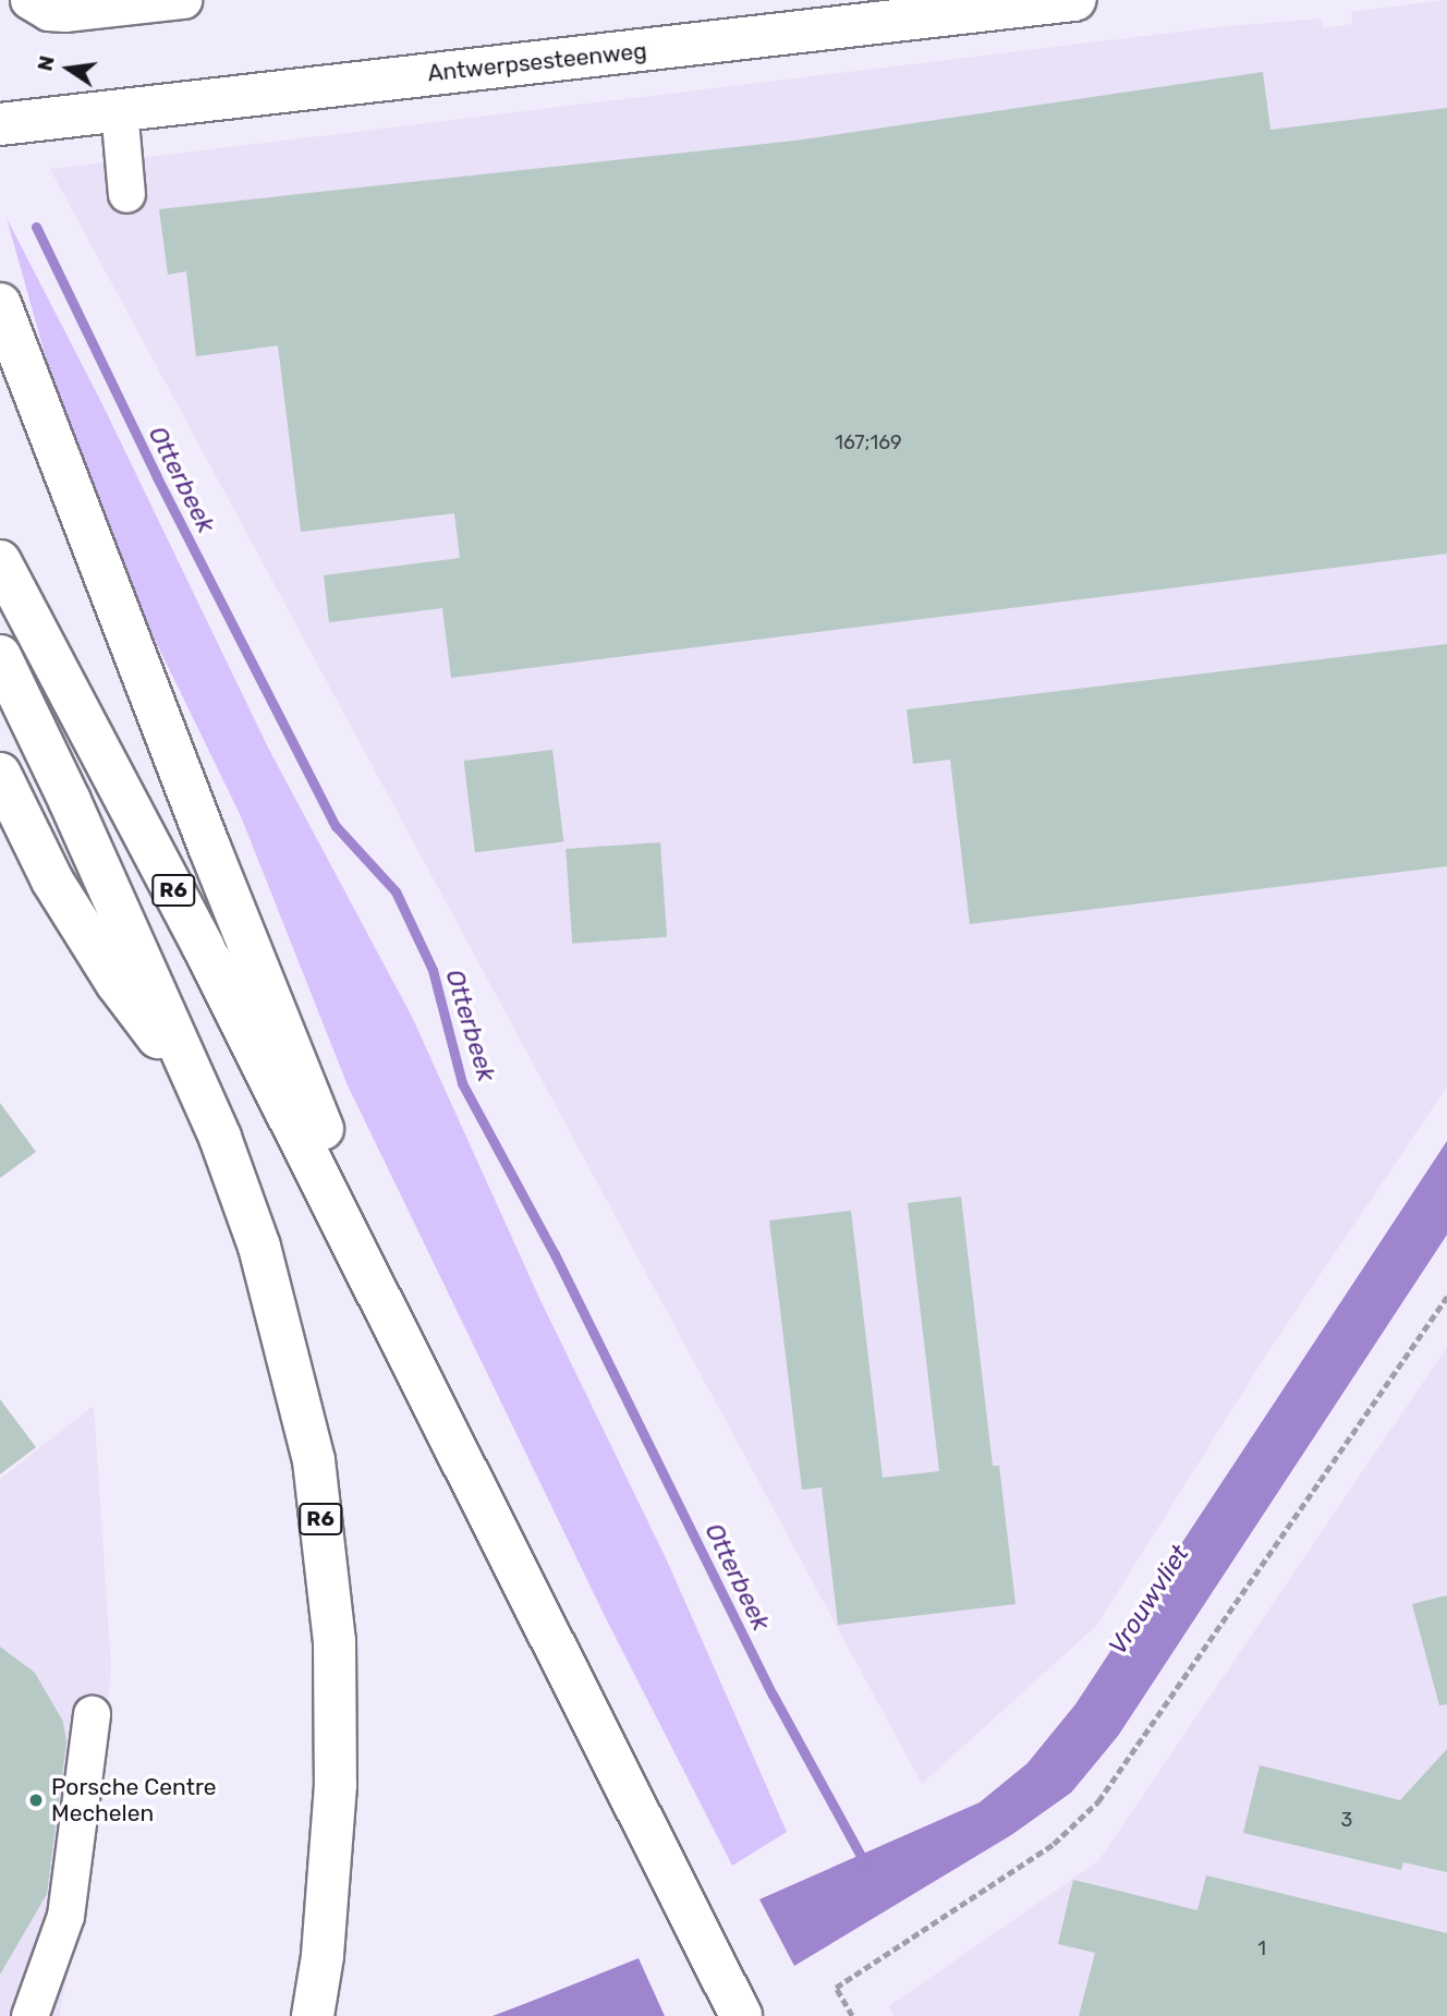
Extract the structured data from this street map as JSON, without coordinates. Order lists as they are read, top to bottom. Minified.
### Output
{"streets":{"main road":["Antwerpsesteenweg","R6"]},"water":["Otterbeek","Vrouwvliet"],"places":["Porsche Centre Mechelen"],"house_numbers":["167;169","3","1"],"north":"left"}
